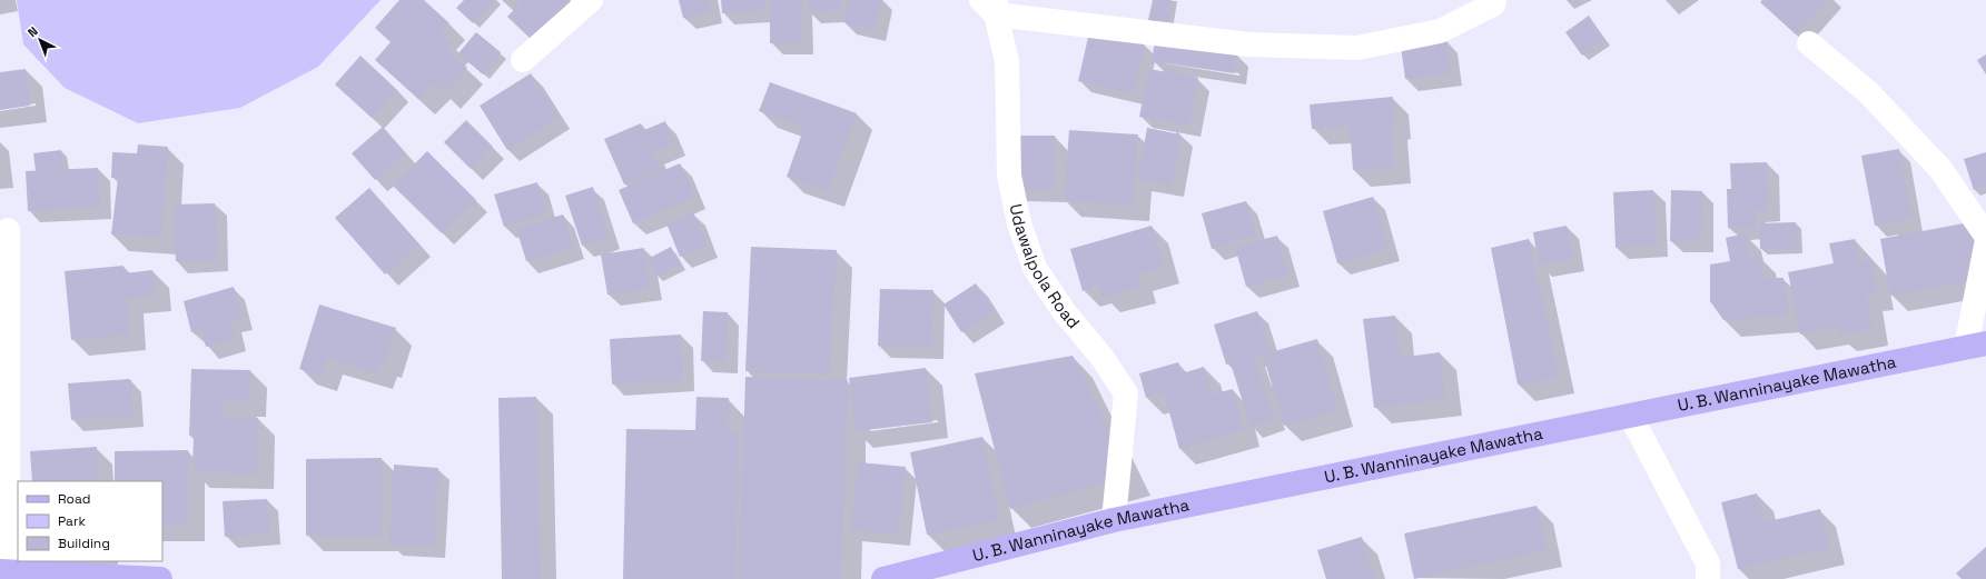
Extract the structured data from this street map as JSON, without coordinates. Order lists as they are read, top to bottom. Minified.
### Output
{"streets":{"main road":["U. B. Wanninayake Mawatha"],"street":["Udawalpola Road"]},"crossings":[["Udawalpola Road","U. B. Wanninayake Mawatha"]],"legend":["Road","Park","Building"],"north":"top left"}
